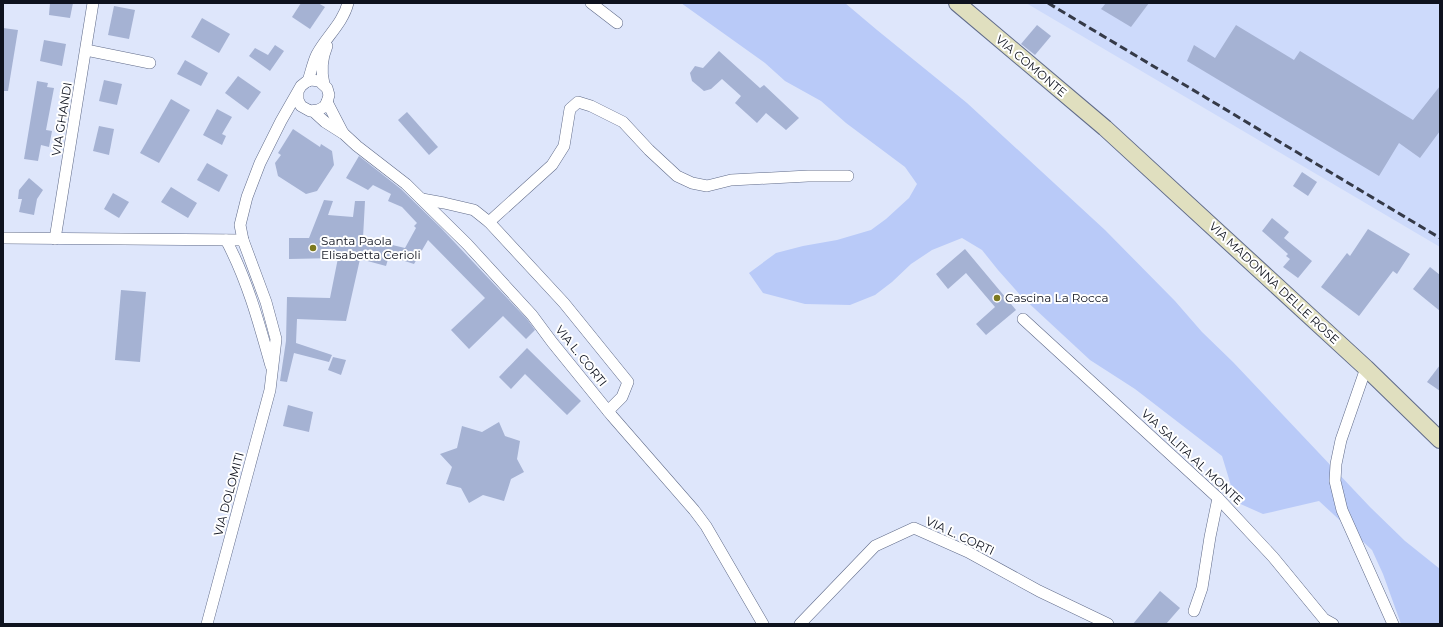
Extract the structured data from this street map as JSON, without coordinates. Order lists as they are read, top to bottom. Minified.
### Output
{"streets":{"street":["VIA COMONTE","VIA GHANDI","VIA MADONNA DELLE ROSE","VIA L. CORTI","VIA SALITA AL MONTE","VIA DOLOMITI"]},"crossings":[["VIA COMONTE","VIA MADONNA DELLE ROSE"],["VIA L. CORTI","VIA DOLOMITI"]],"places":["Santa Paola Elisabetta Cerioli","Cascina La Rocca"]}
